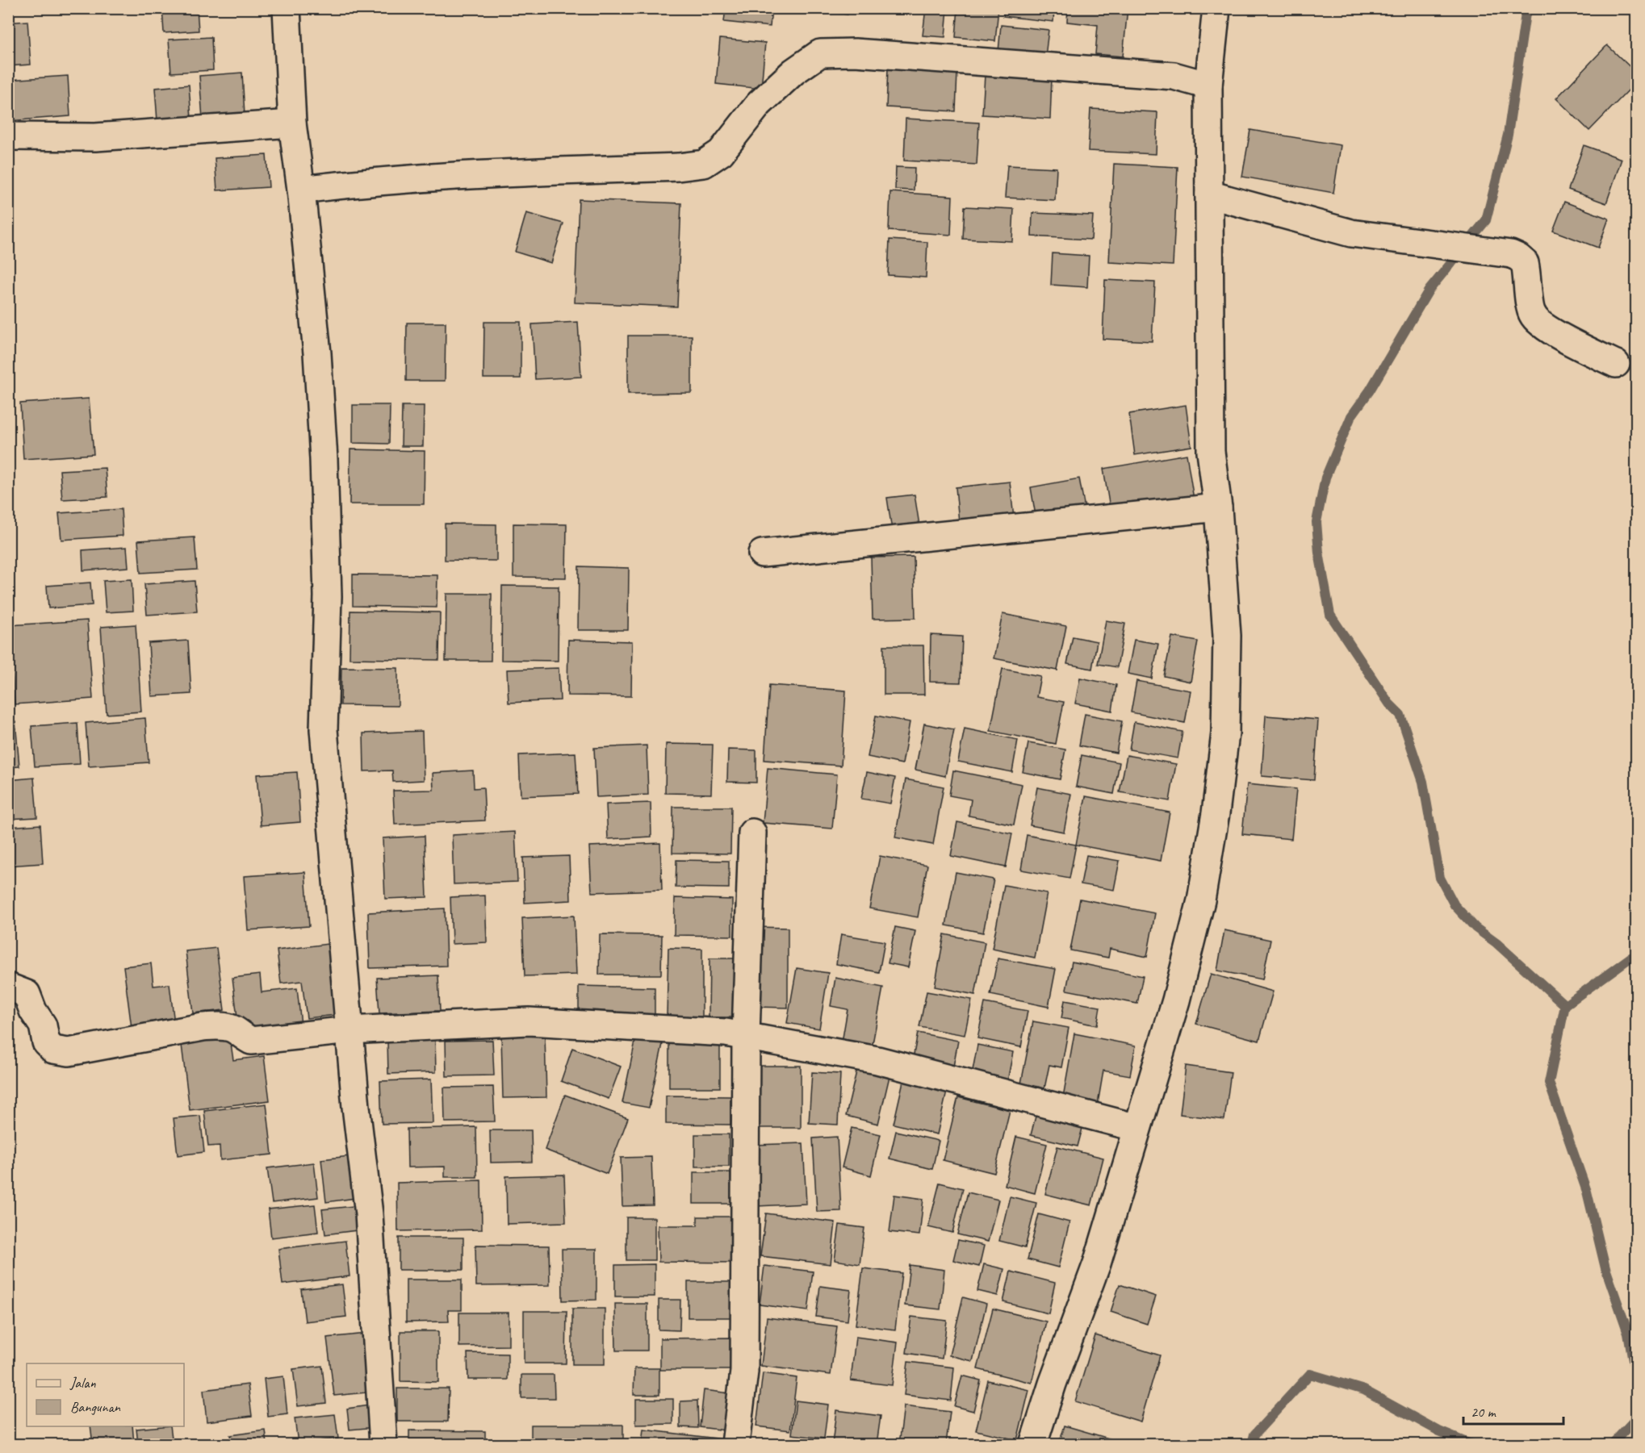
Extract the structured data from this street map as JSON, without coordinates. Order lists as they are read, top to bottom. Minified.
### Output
{"legend":["Jalan","Bangunan"],"scale_bar":"20 m"}
